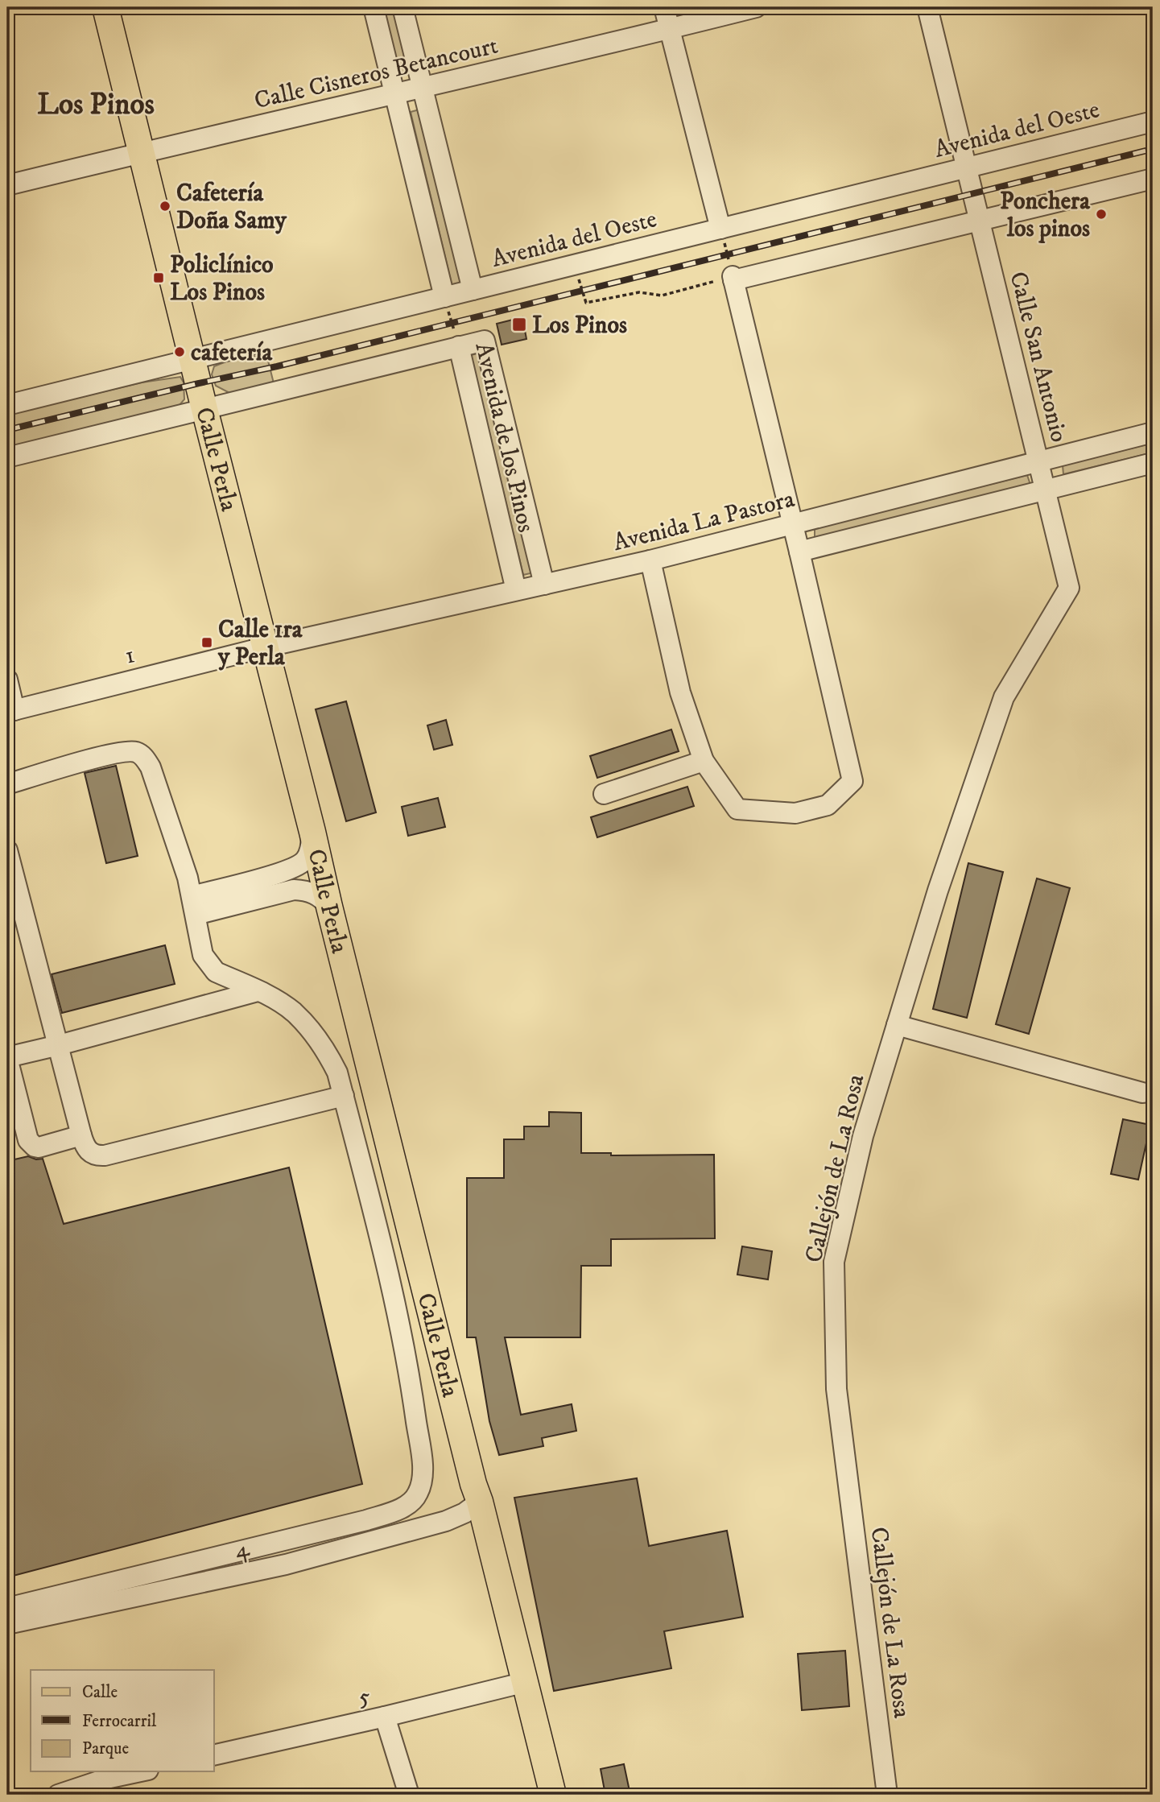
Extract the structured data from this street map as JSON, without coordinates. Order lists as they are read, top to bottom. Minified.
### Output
{"streets":{"main road":["Calle Perla"],"street":["Calle Cisneros Betancourt","Avenida del Oeste","Calle San Antonio","Avenida de los Pinos","Avenida La Pastora","1","Callejón de La Rosa","4","5"]},"crossings":[["Calle Cisneros Betancourt","Calle Perla"],["Avenida del Oeste","Calle San Antonio"],["Avenida del Oeste","Avenida de los Pinos"],["Avenida del Oeste","Calle Perla"],["Calle San Antonio","Avenida La Pastora"],["Calle San Antonio","Callejón de La Rosa"],["Avenida de los Pinos","Avenida La Pastora"],["Calle Perla","Avenida La Pastora"],["Calle Perla","1"],["Calle Perla","4"],["Calle Perla","5"],["Avenida La Pastora","1"]],"districts":["Los Pinos"],"places":{"other":["Cafetería Doña Samy","Ponchera los pinos","cafetería"],"transit":["Policlínico Los Pinos","Los Pinos","Calle 1ra y Perla"]},"legend":["Calle","Ferrocarril","Parque"]}
